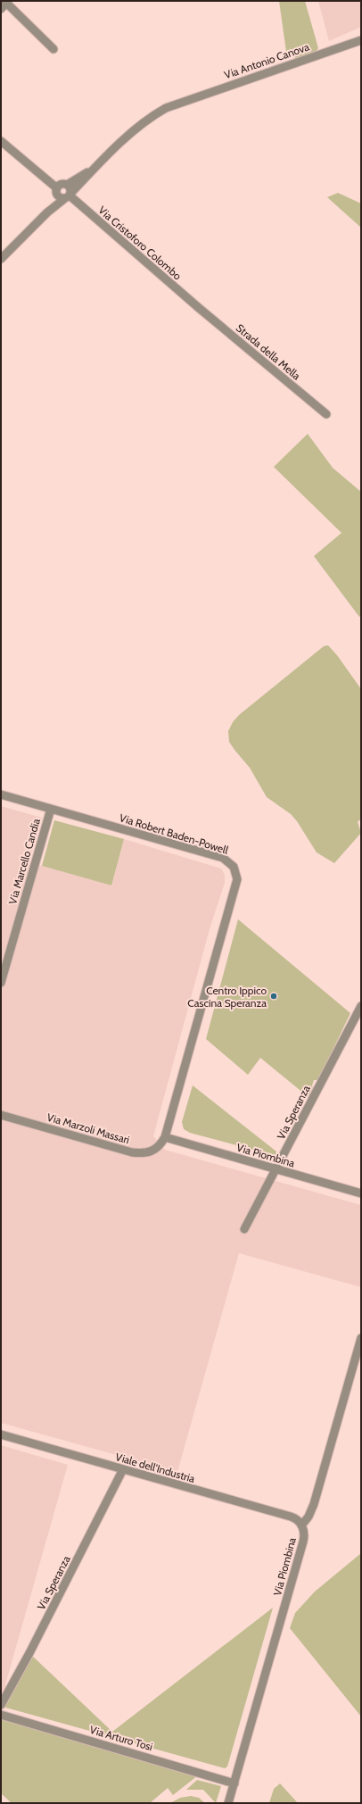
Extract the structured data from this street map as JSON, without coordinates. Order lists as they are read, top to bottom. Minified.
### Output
{"streets":{"street":["Via Antonio Canova","Via Cristoforo Colombo","Strada della Mella","Via Robert Baden-Powell","Via Marcello Candia","Via Speranza","Via Marzoli Massari","Via Piombina","Viale dell'Industria","Via Arturo Tosi"]},"crossings":[["Via Cristoforo Colombo","Strada della Mella"],["Via Robert Baden-Powell","Via Marcello Candia"],["Via Robert Baden-Powell","Via Marzoli Massari"],["Via Robert Baden-Powell","Via Piombina"],["Via Speranza","Via Piombina"],["Via Speranza","Viale dell'Industria"],["Via Marzoli Massari","Via Piombina"],["Via Piombina","Viale dell'Industria"],["Via Piombina","Via Arturo Tosi"]],"places":["Centro Ippico Cascina Speranza"]}
